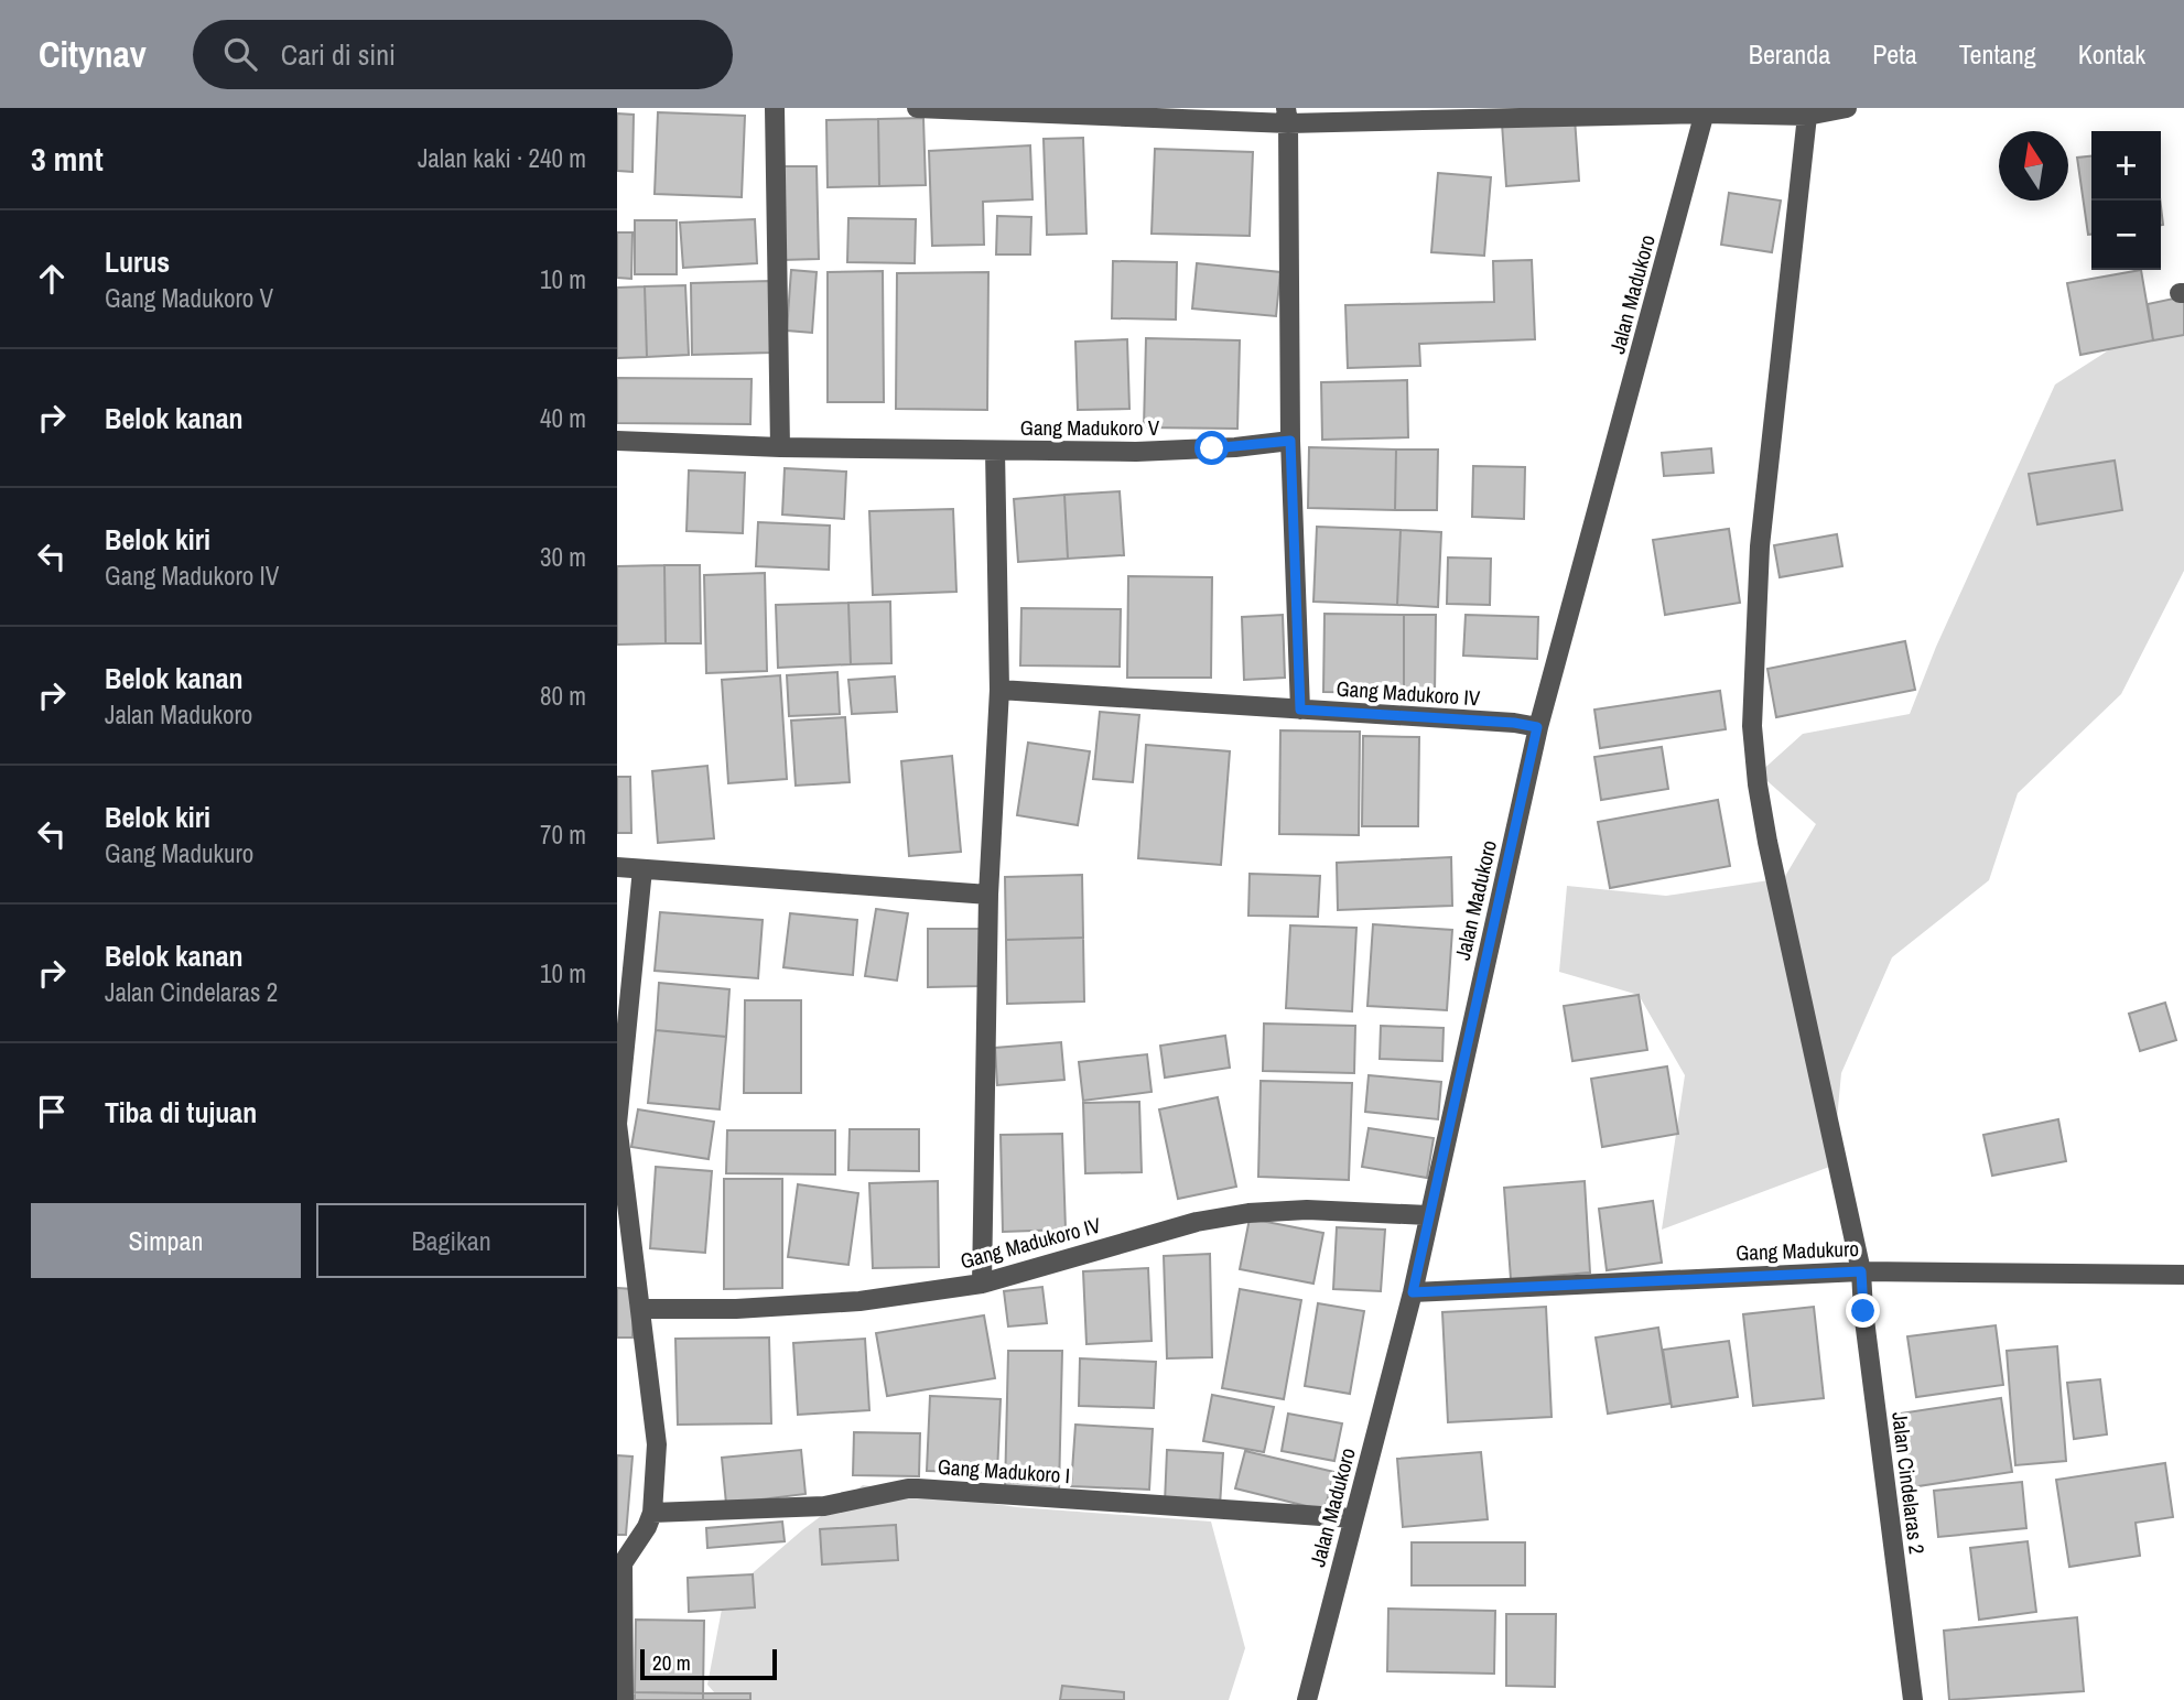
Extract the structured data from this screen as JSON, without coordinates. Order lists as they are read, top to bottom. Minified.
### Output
{"streets":{"street":["Jalan Madukoro","Gang Madukoro V","Gang Madukoro IV","Gang Madukuro","Gang Madukoro I","Jalan Cindelaras 2"]},"crossings":[["Jalan Madukoro","Gang Madukoro IV"],["Jalan Madukoro","Gang Madukuro"],["Jalan Madukoro","Gang Madukoro I"],["Gang Madukuro","Jalan Cindelaras 2"]],"scale_bar":"20 m","north":"top","page":{"header":"Citynav","search":"Cari di sini","nav":["Beranda","Peta","Tentang","Kontak"],"heading":["3 mnt","Jalan kaki · 240 m"],"map_buttons":["+","−"],"list":[["Lurus","Gang Madukoro V","10 m"],["Belok kanan","40 m"],["Belok kiri","Gang Madukoro IV","30 m"],["Belok kanan","Jalan Madukoro","80 m"],["Belok kiri","Gang Madukuro","70 m"],["Belok kanan","Jalan Cindelaras 2","10 m"],"Tiba di tujuan"],"buttons":["Simpan","Bagikan"],"scale":"20 m"}}
